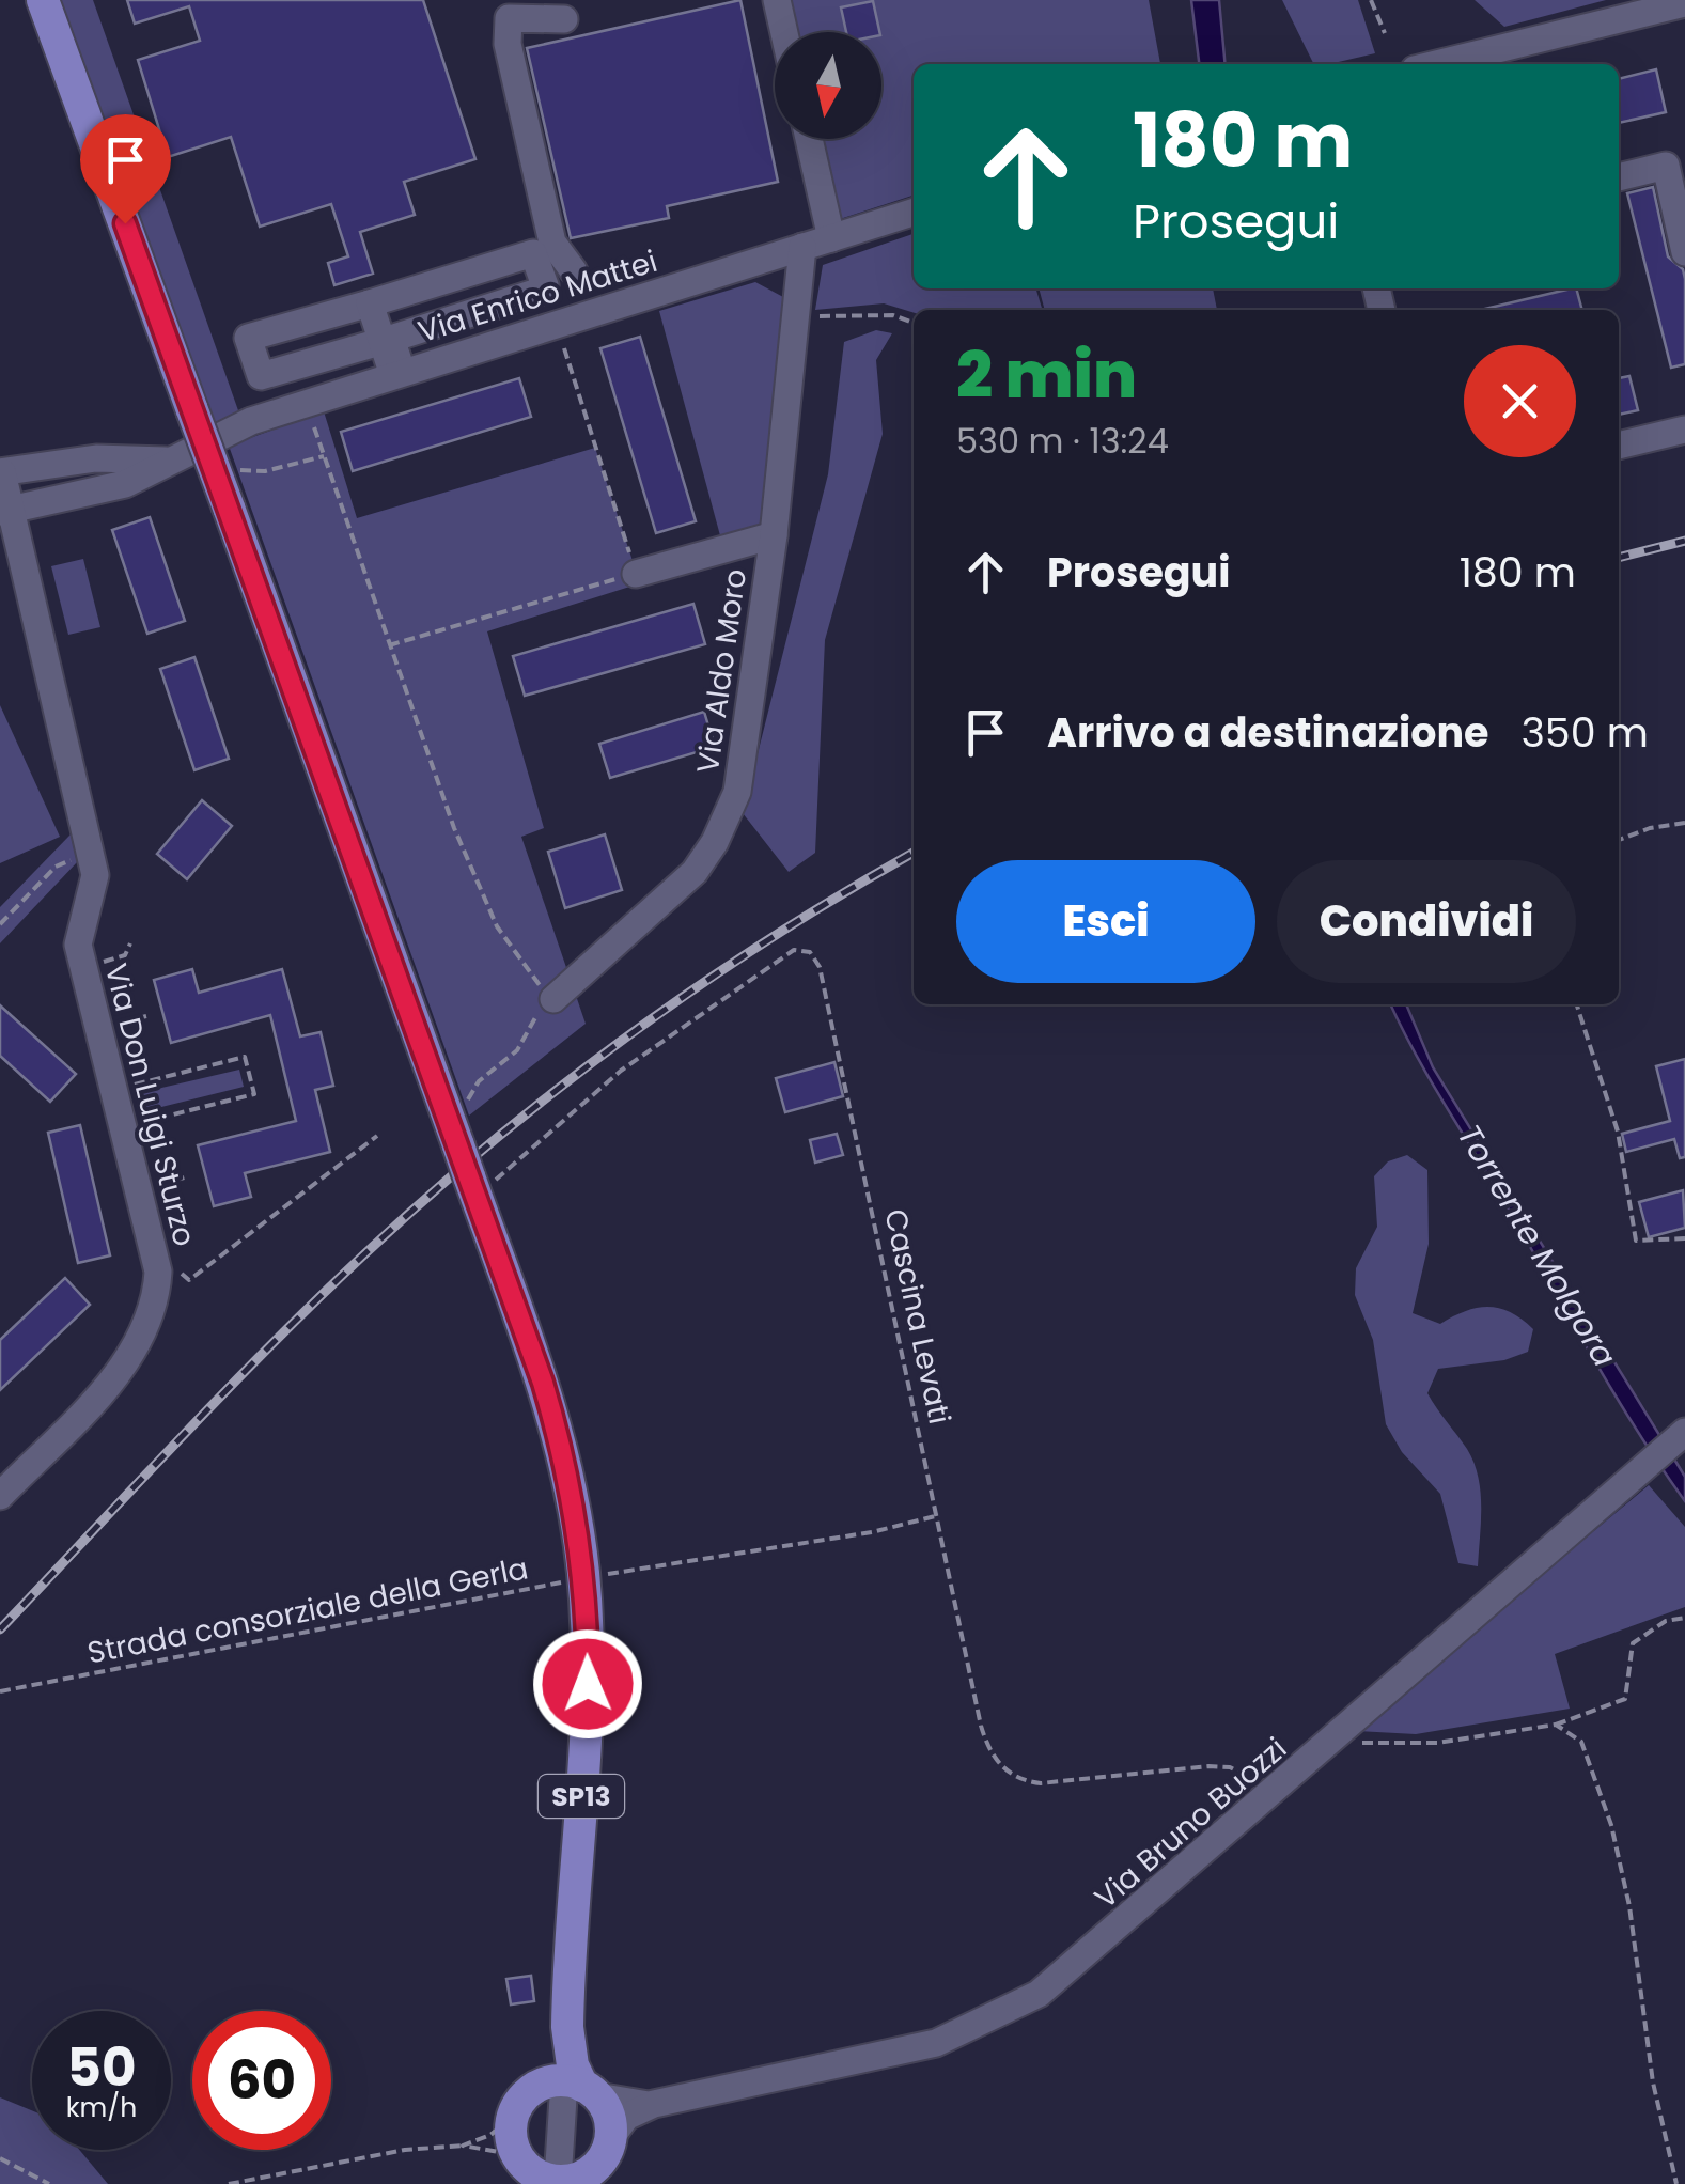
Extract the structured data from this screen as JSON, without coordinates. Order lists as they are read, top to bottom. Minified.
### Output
{"streets":{"main road":["SP13"],"street":["Via Enrico Mattei","Via Aldo Moro","Via Don Luigi Sturzo","Via Bruno Buozzi"],"path":["Cascina Levati","Strada consorziale della Gerla"]},"crossings":[["Via Enrico Mattei","Via Aldo Moro"],["Via Enrico Mattei","Via Don Luigi Sturzo"],["Cascina Levati","Strada consorziale della Gerla"],["Cascina Levati","SP13"],["Cascina Levati","Via Bruno Buozzi"],["Strada consorziale della Gerla","SP13"],["SP13","Via Bruno Buozzi"]],"water":["Torrente Molgora"],"north":"bottom","page":{"turn":["180 m","Prosegui"],"heading":["2 min","530 m · 13:24"],"list":[{"name":"Prosegui","value":"180 m"},{"name":"Arrivo a destinazione","value":"350 m"}],"buttons":["Esci","Condividi"],"speed":"50 km/h","limit":"60"}}
